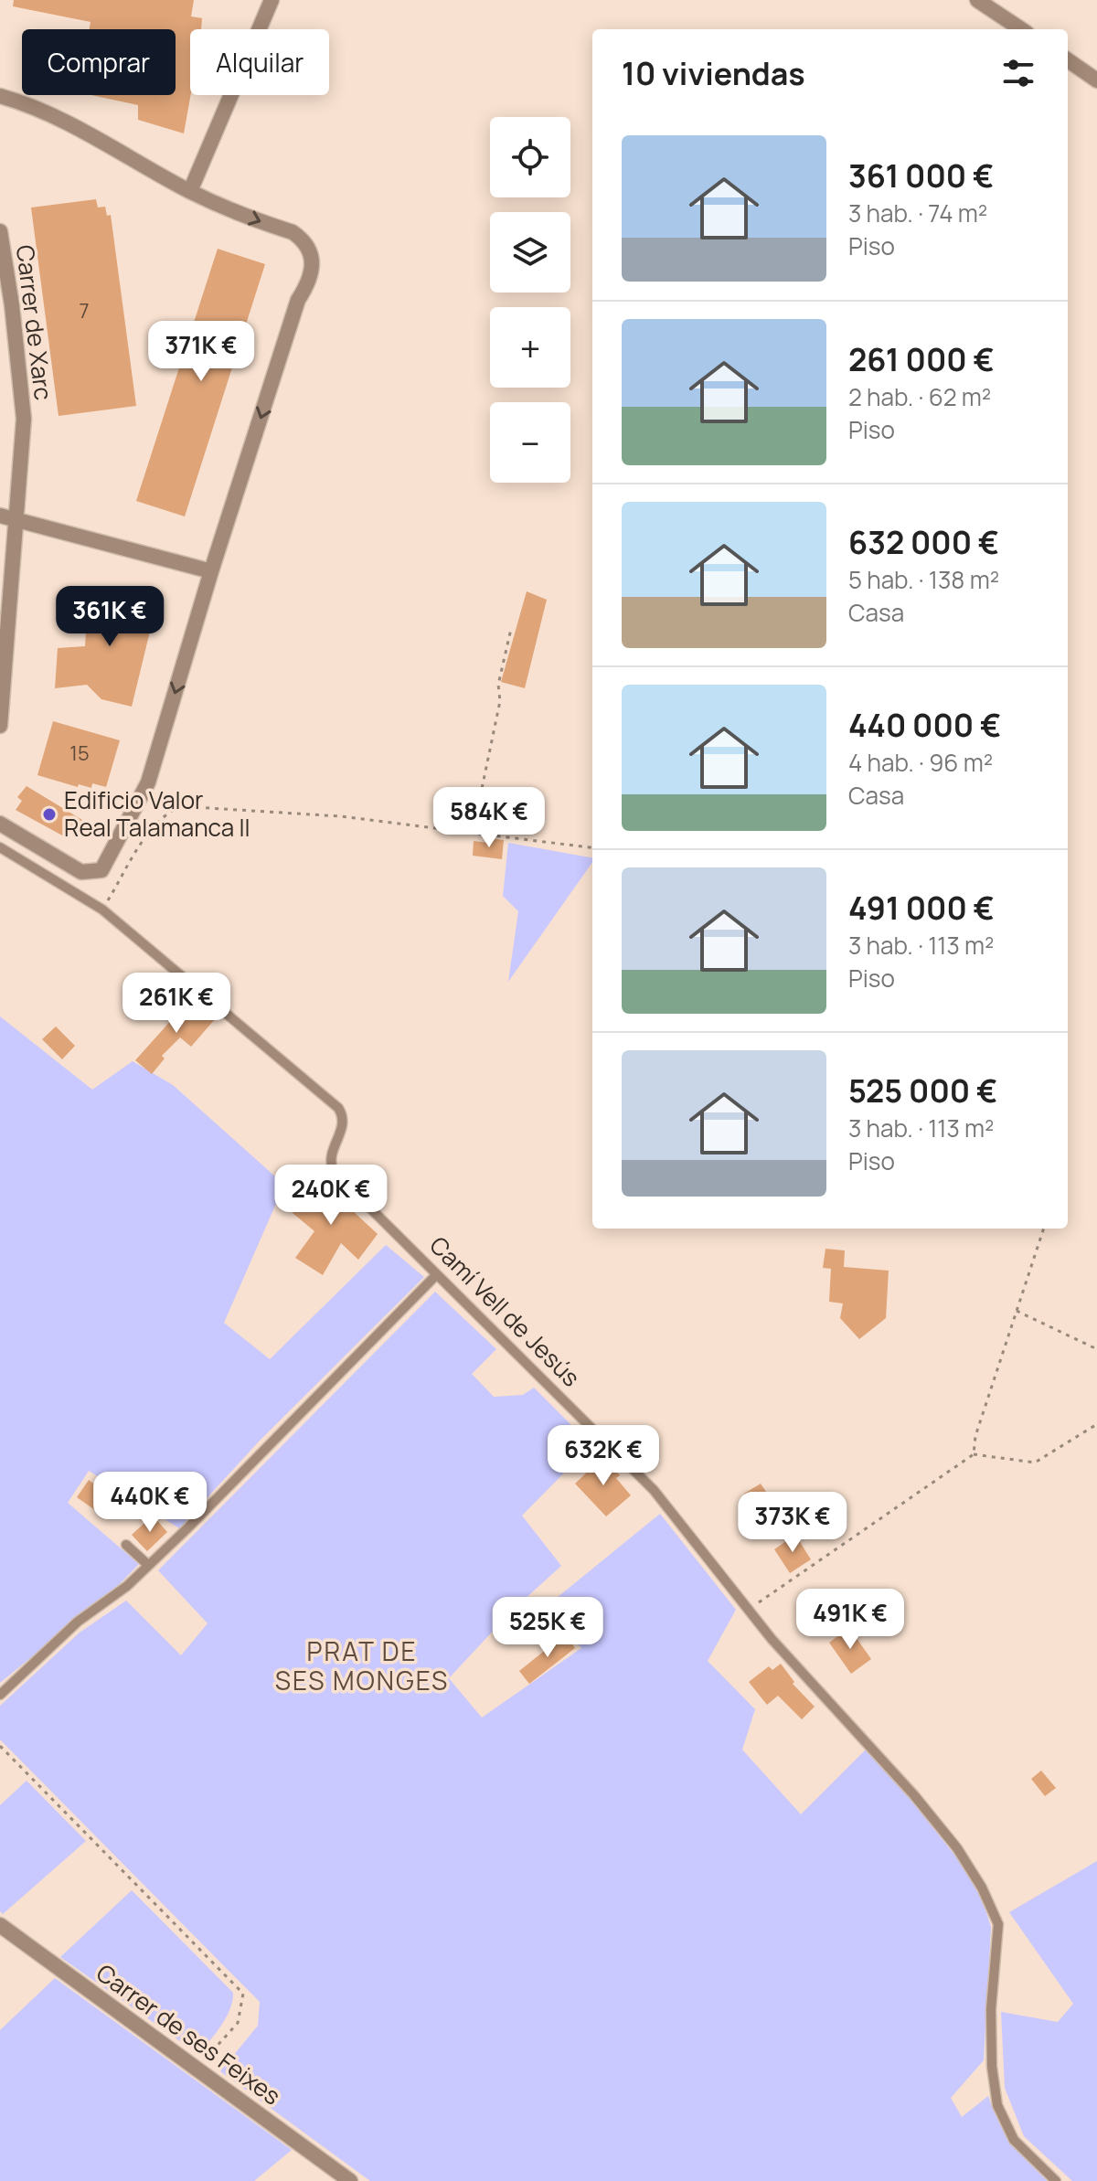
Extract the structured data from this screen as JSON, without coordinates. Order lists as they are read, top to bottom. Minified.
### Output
{"streets":{"street":["Carrer de Xarc","Carrer de ses Feixes"],"lane":["Camí Vell de Jesús"]},"districts":["PRAT DE SES MONGES"],"places":["Edificio Valor Real Talamanca II"],"house_numbers":["7","15"],"page":{"chip":["Comprar","Alquilar"],"heading":"10 viviendas","map_buttons":["+","−"],"list":[{"name":"361 000 €","note":"3 hab. · 74 m² · Piso"},{"name":"261 000 €","note":"2 hab. · 62 m² · Piso"},{"name":"632 000 €","note":"5 hab. · 138 m² · Casa"},{"name":"440 000 €","note":"4 hab. · 96 m² · Casa"},{"name":"491 000 €","note":"3 hab. · 113 m² · Piso"},{"name":"525 000 €","note":"3 hab. · 113 m² · Piso"}],"price":["371K €","361K €","584K €","261K €","240K €","632K €","440K €","373K €","491K €","525K €"]}}
